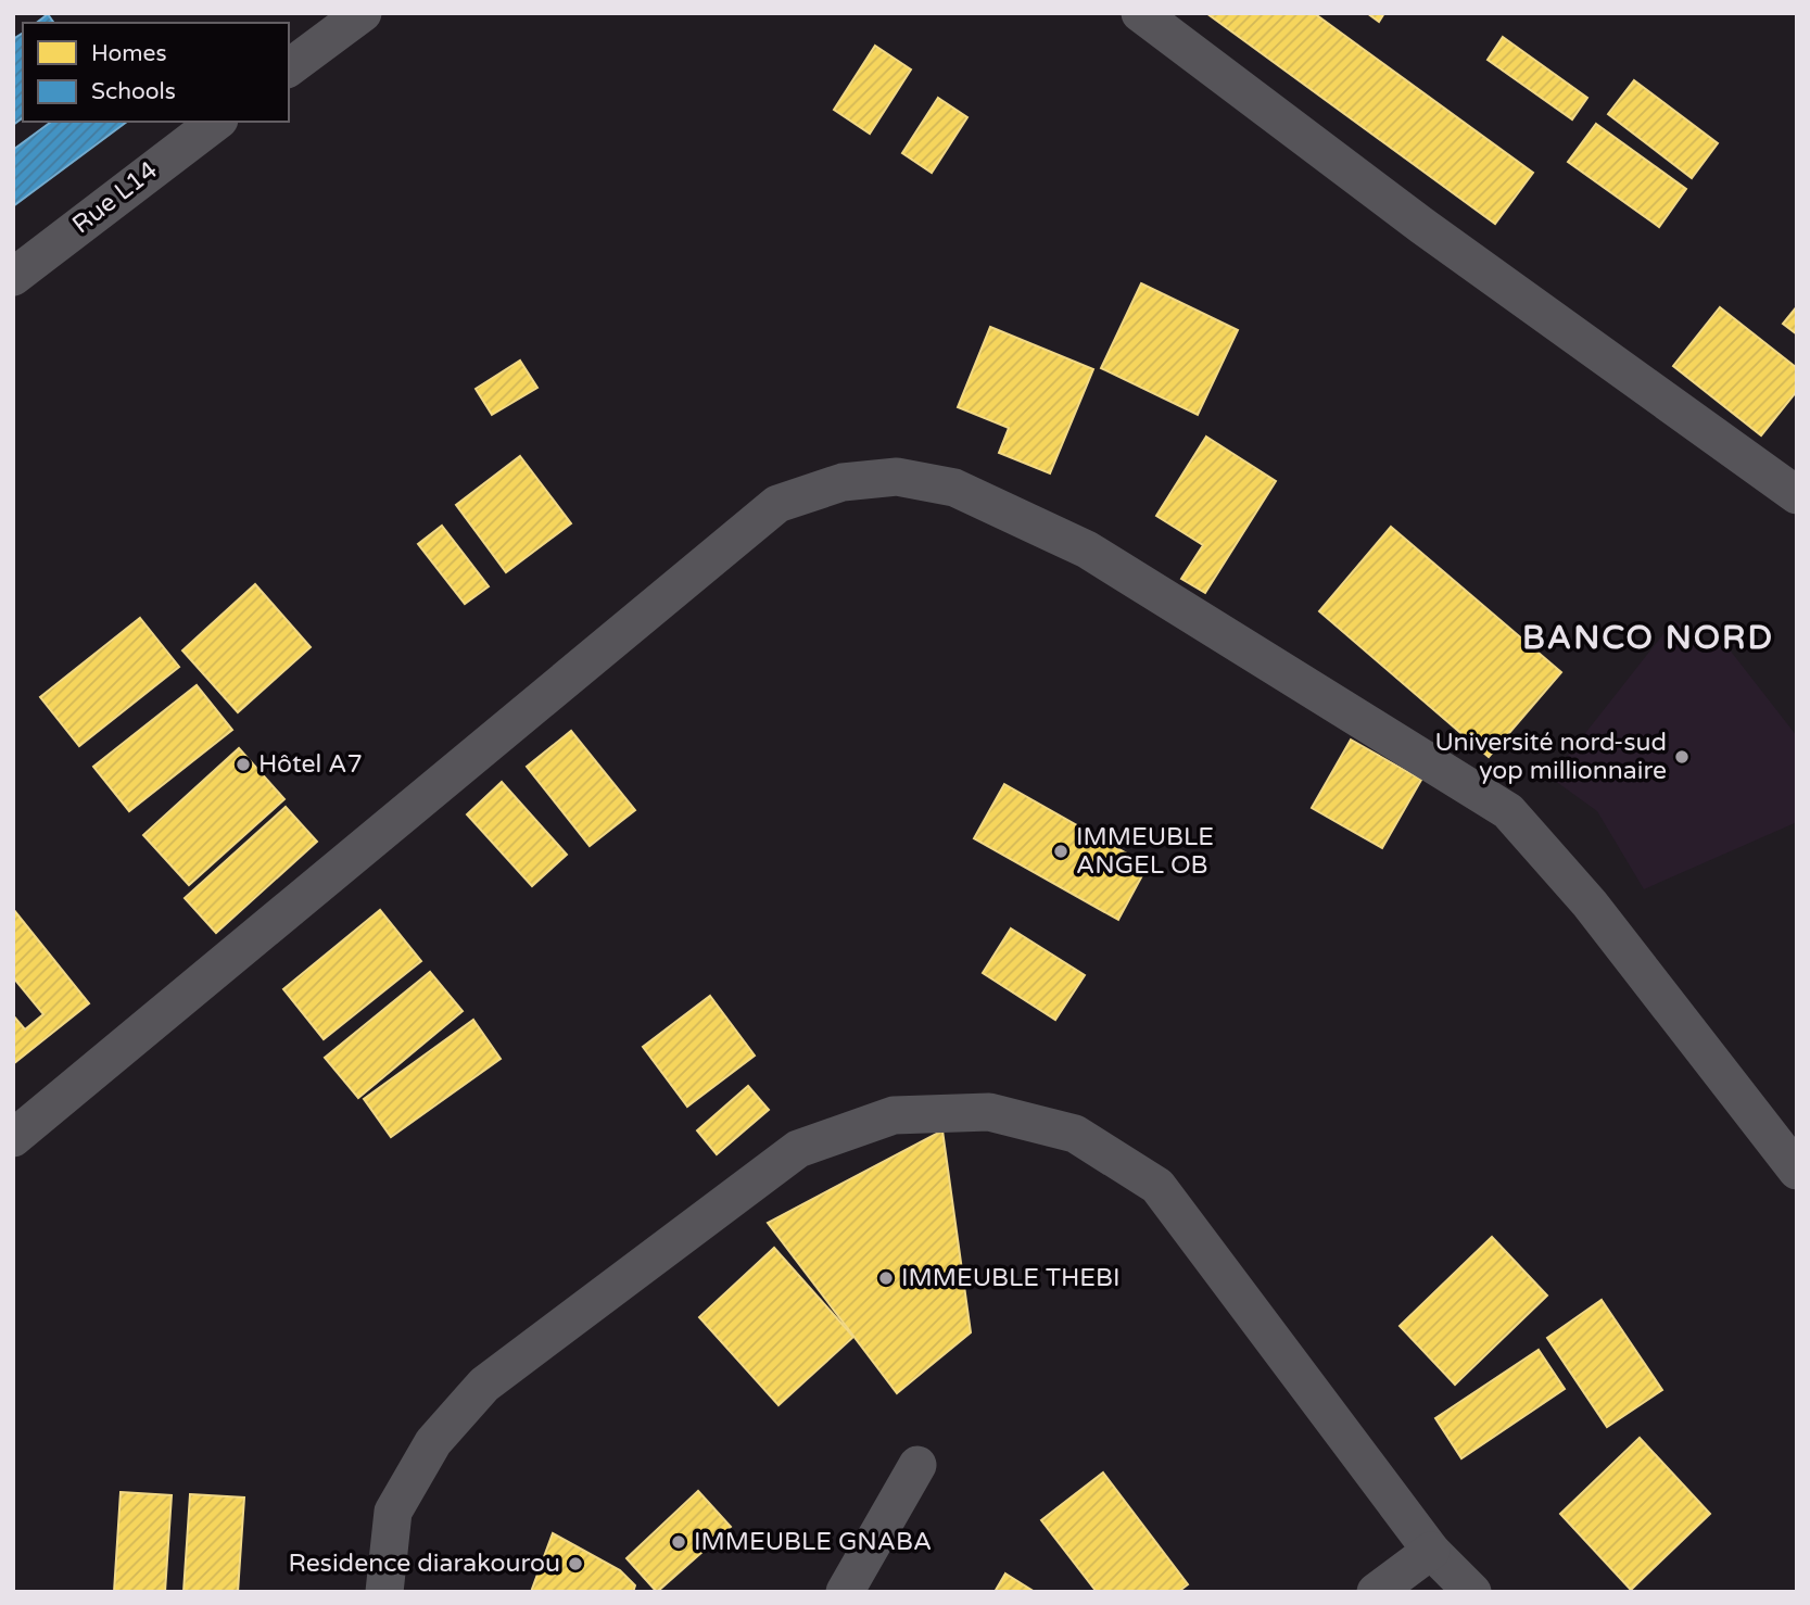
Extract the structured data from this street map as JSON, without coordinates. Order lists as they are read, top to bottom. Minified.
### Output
{"streets":{"street":["Rue L14"]},"districts":["BANCO NORD"],"places":["Université nord-sud yop millionnaire","Hôtel A7","IMMEUBLE ANGEL OB","IMMEUBLE THEBI","IMMEUBLE GNABA","Residence diarakourou"],"legend":["Homes","Schools"]}
